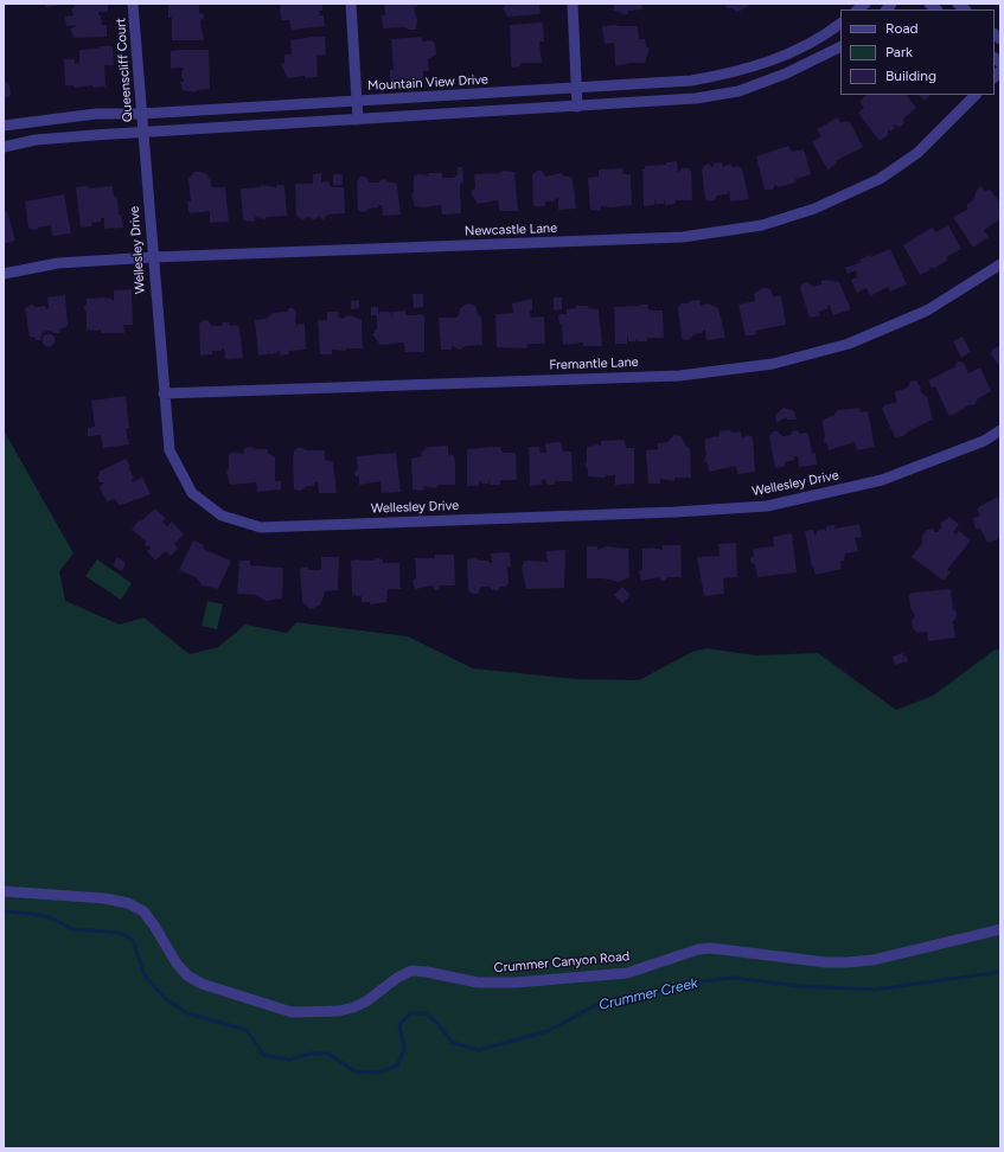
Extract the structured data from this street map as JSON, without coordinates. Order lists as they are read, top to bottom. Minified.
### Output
{"streets":{"street":["Queenscliff Court","Mountain View Drive","Newcastle Lane","Wellesley Drive","Fremantle Lane","Crummer Canyon Road"]},"crossings":[["Queenscliff Court","Mountain View Drive"],["Queenscliff Court","Wellesley Drive"],["Newcastle Lane","Wellesley Drive"],["Wellesley Drive","Fremantle Lane"]],"water":["Crummer Creek"],"legend":["Road","Park","Building"]}
